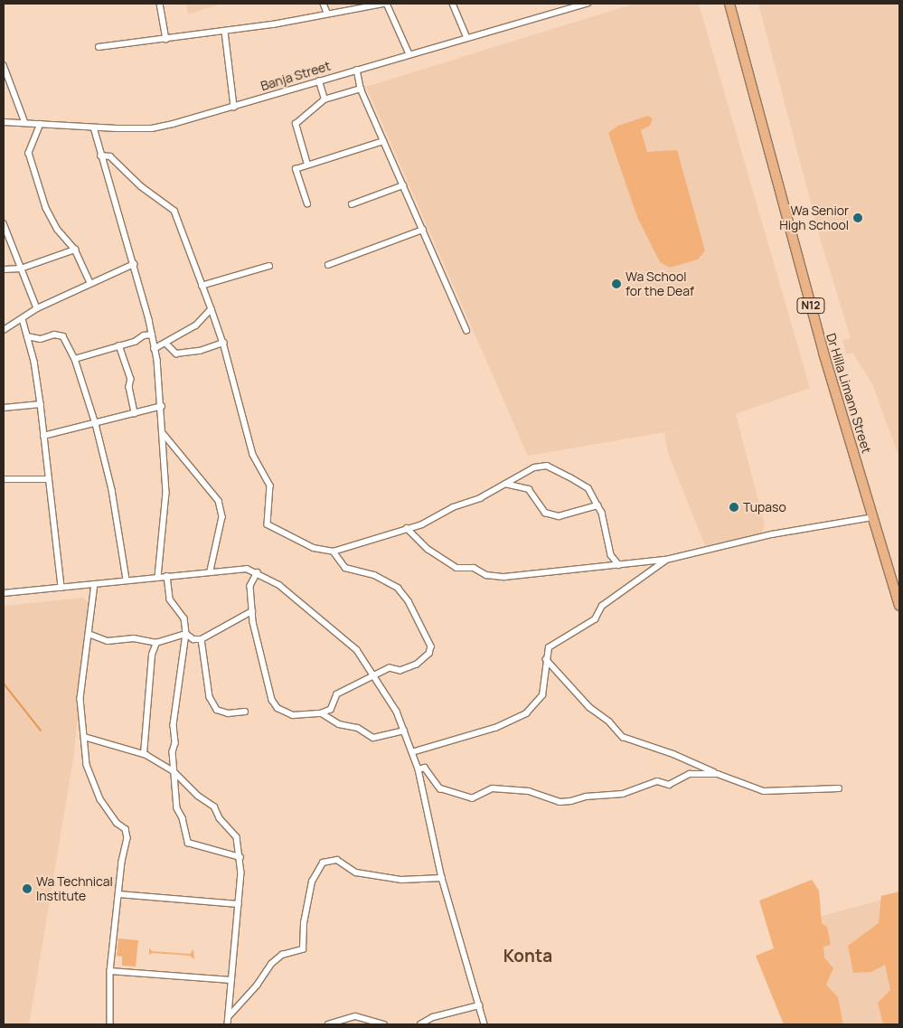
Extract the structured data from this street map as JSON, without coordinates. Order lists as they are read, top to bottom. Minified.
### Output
{"streets":{"highway":["N12","Dr Hilla Limann Street"],"street":["Banja Street"]},"districts":["Konta"],"places":["Wa Senior High School","Wa School for the Deaf","Tupaso","Wa Technical Institute"]}
